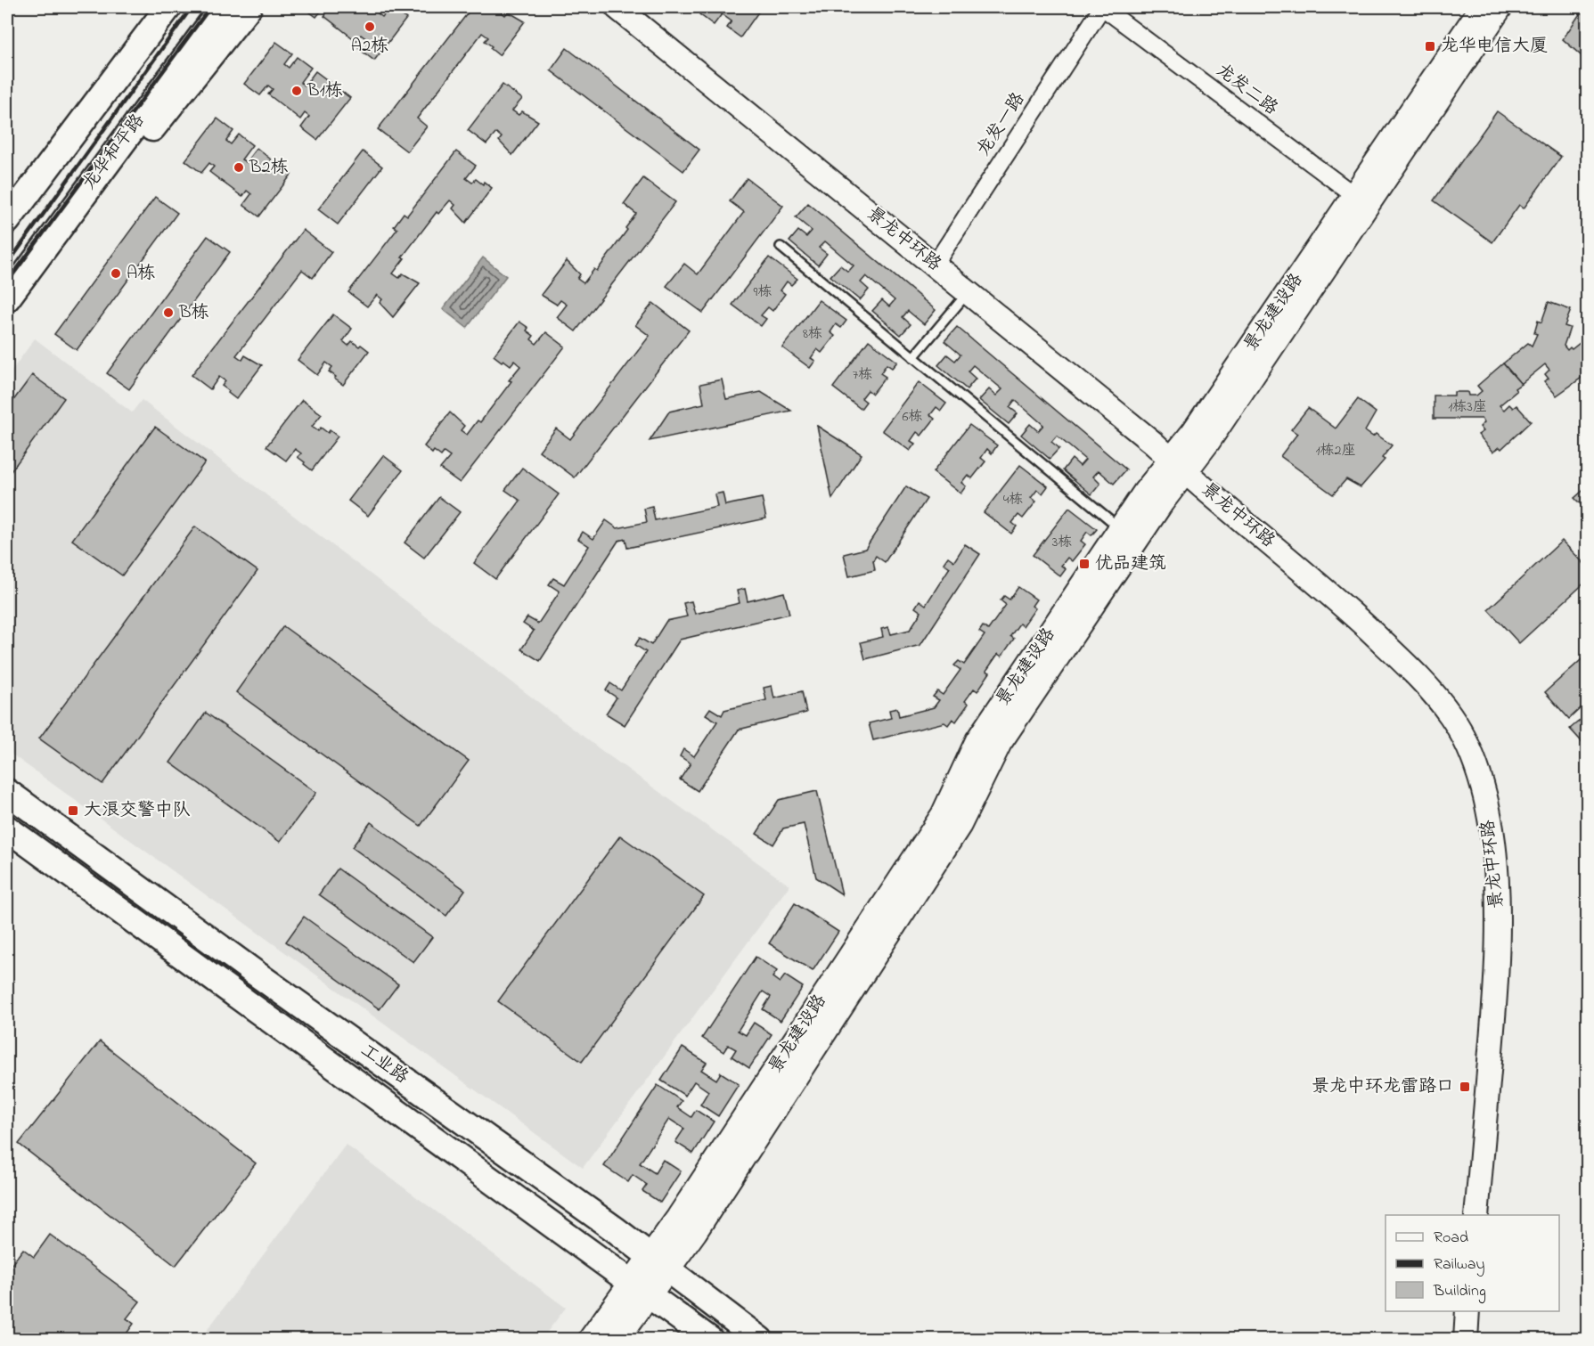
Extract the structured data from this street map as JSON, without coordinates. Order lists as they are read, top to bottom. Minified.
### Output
{"streets":{"main road":["龙华和平路","景龙中环路","景龙建设路","工业路"],"street":["龙发二路","龙发一路"]},"crossings":[["龙发二路","龙发一路"],["龙发二路","景龙建设路"],["龙发一路","景龙中环路"],["景龙中环路","景龙建设路"],["景龙建设路","工业路"]],"places":{"other":["A2栋","B1栋","B2栋","A栋","B栋"],"transit":["龙华电信大厦","优品建筑","大浪交警中队","景龙中环龙雷路口"]},"house_numbers":["9栋","8栋","7栋","1栋3座","6栋","1栋2座","4栋","3栋"],"legend":["Road","Railway","Building"]}
